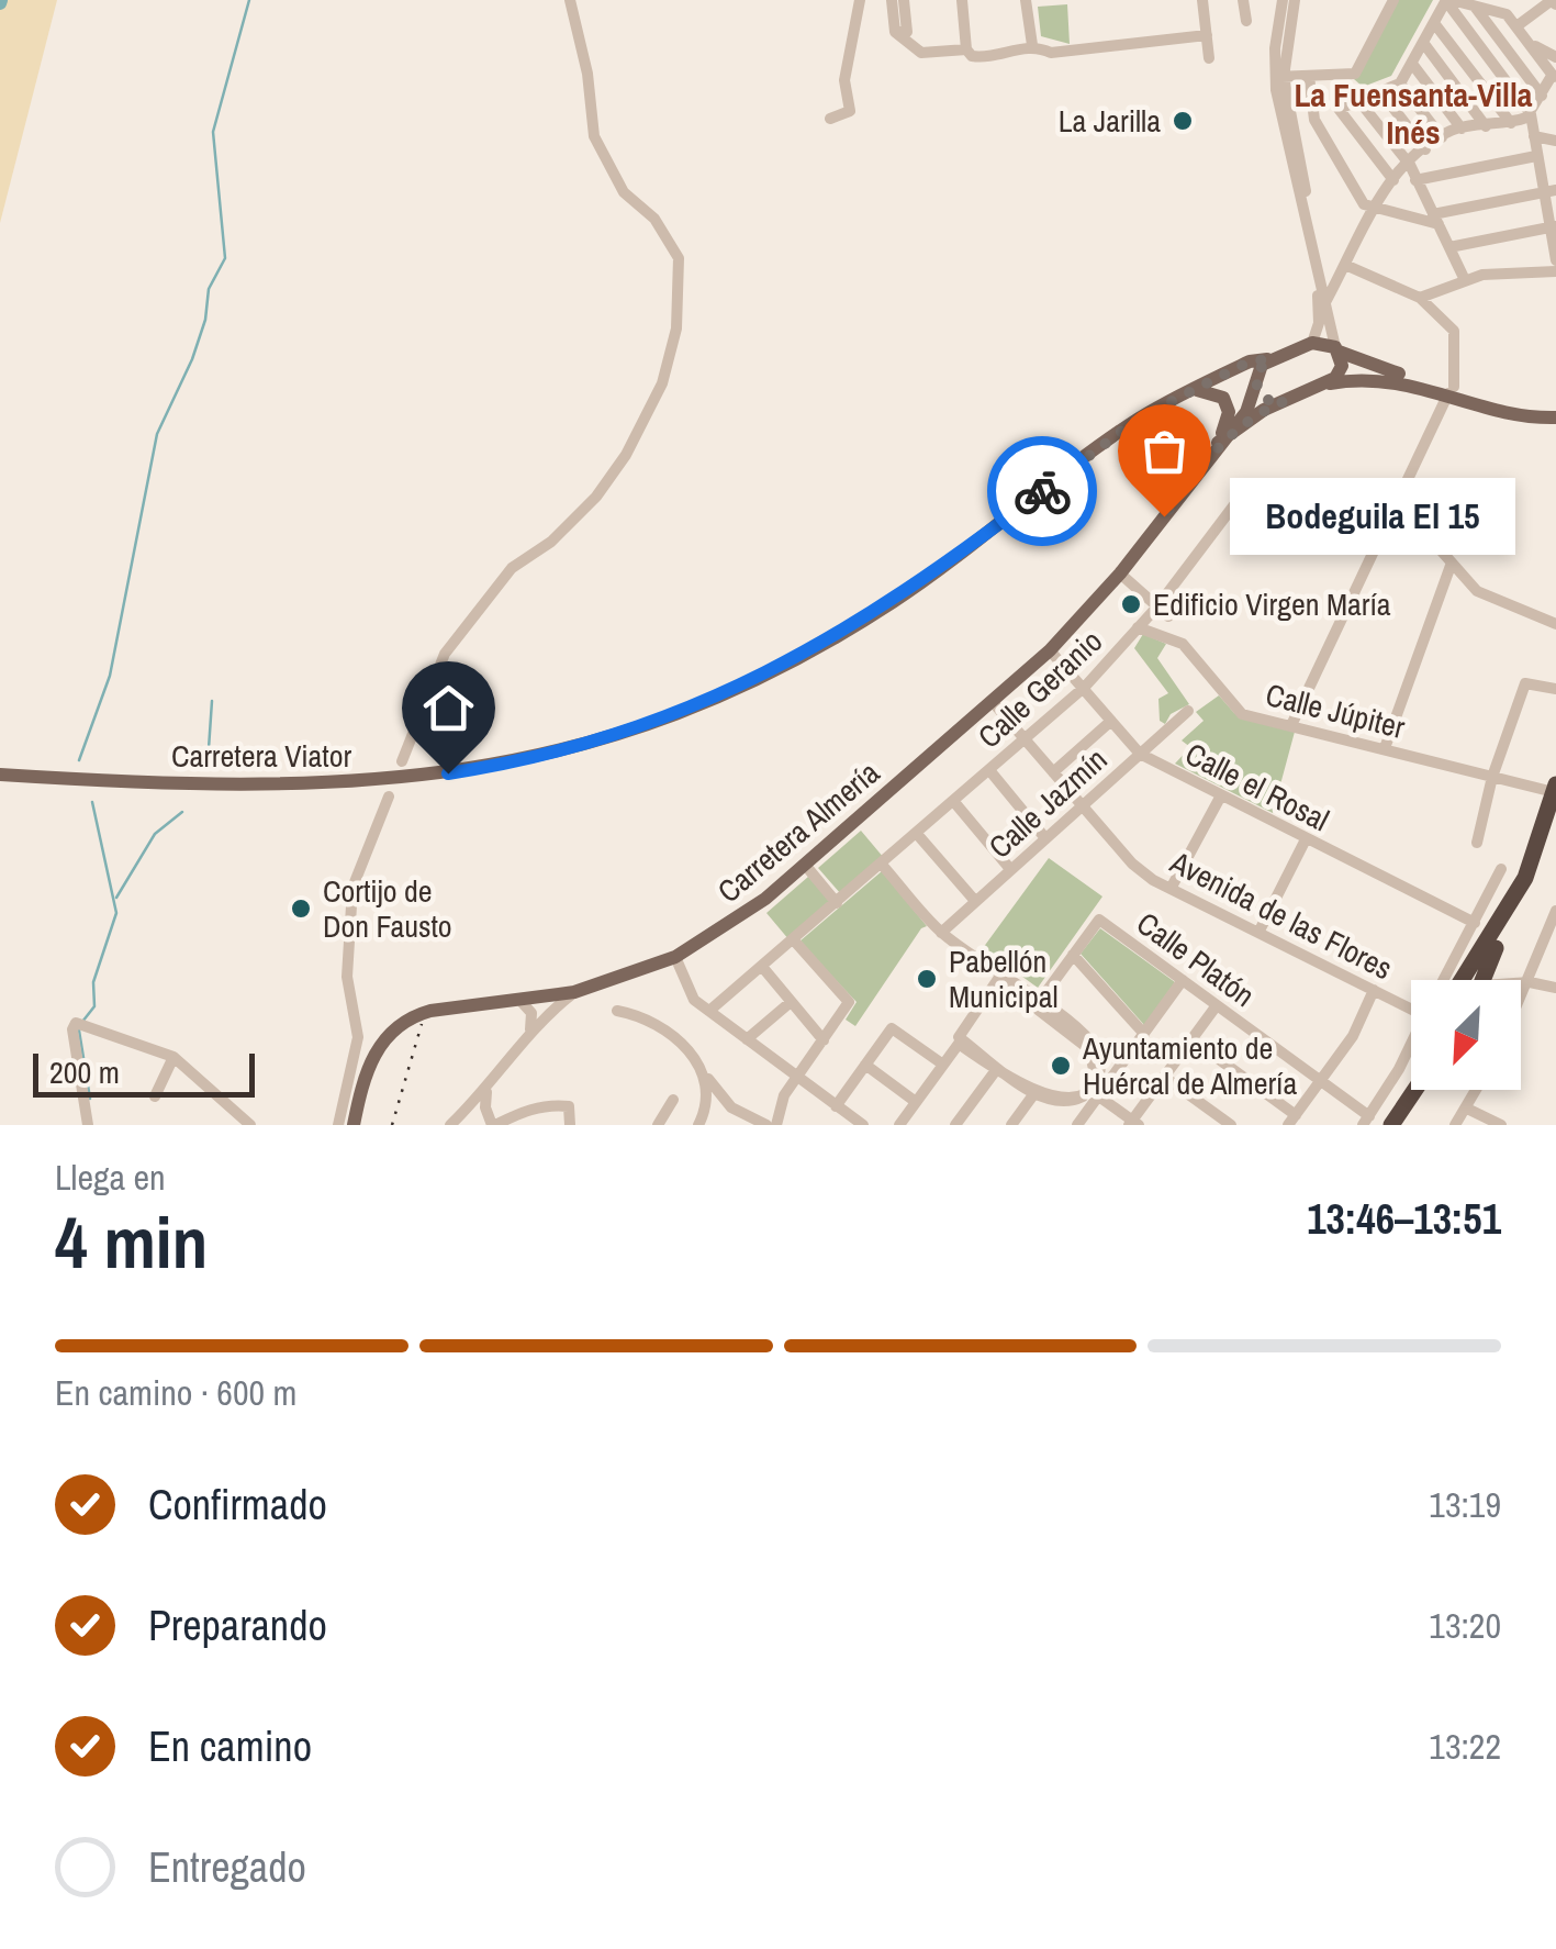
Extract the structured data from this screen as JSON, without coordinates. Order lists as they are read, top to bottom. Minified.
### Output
{"streets":{"main road":["Carretera Viator","Carretera Almería"],"street":["Calle Geranio","Calle Júpiter","Calle el Rosal","Calle Jazmín","Avenida de las Flores","Calle Platón"]},"crossings":[["Calle Geranio","Calle Júpiter"],["Calle Geranio","Calle el Rosal"],["Calle Geranio","Avenida de las Flores"],["Carretera Viator","Carretera Almería"],["Calle el Rosal","Calle Jazmín"],["Calle el Rosal","Carretera Almería"],["Calle Jazmín","Avenida de las Flores"],["Carretera Almería","Avenida de las Flores"]],"districts":["La Fuensanta-Villa Inés"],"places":["La Jarilla","Bodeguila El 15","Edificio Virgen María","Cortijo de Don Fausto","Pabellón Municipal","Ayuntamiento de Huércal de Almería"],"scale_bar":"200 m","north":"bottom left","page":{"bubble":"Bodeguila El 15","scale":"200 m","heading":["4 min","Llega en","13:46–13:51"],"bar":"En camino · 600 m","list":[["Confirmado","13:19"],["Preparando","13:20"],["En camino","13:22"],"Entregado"]}}
